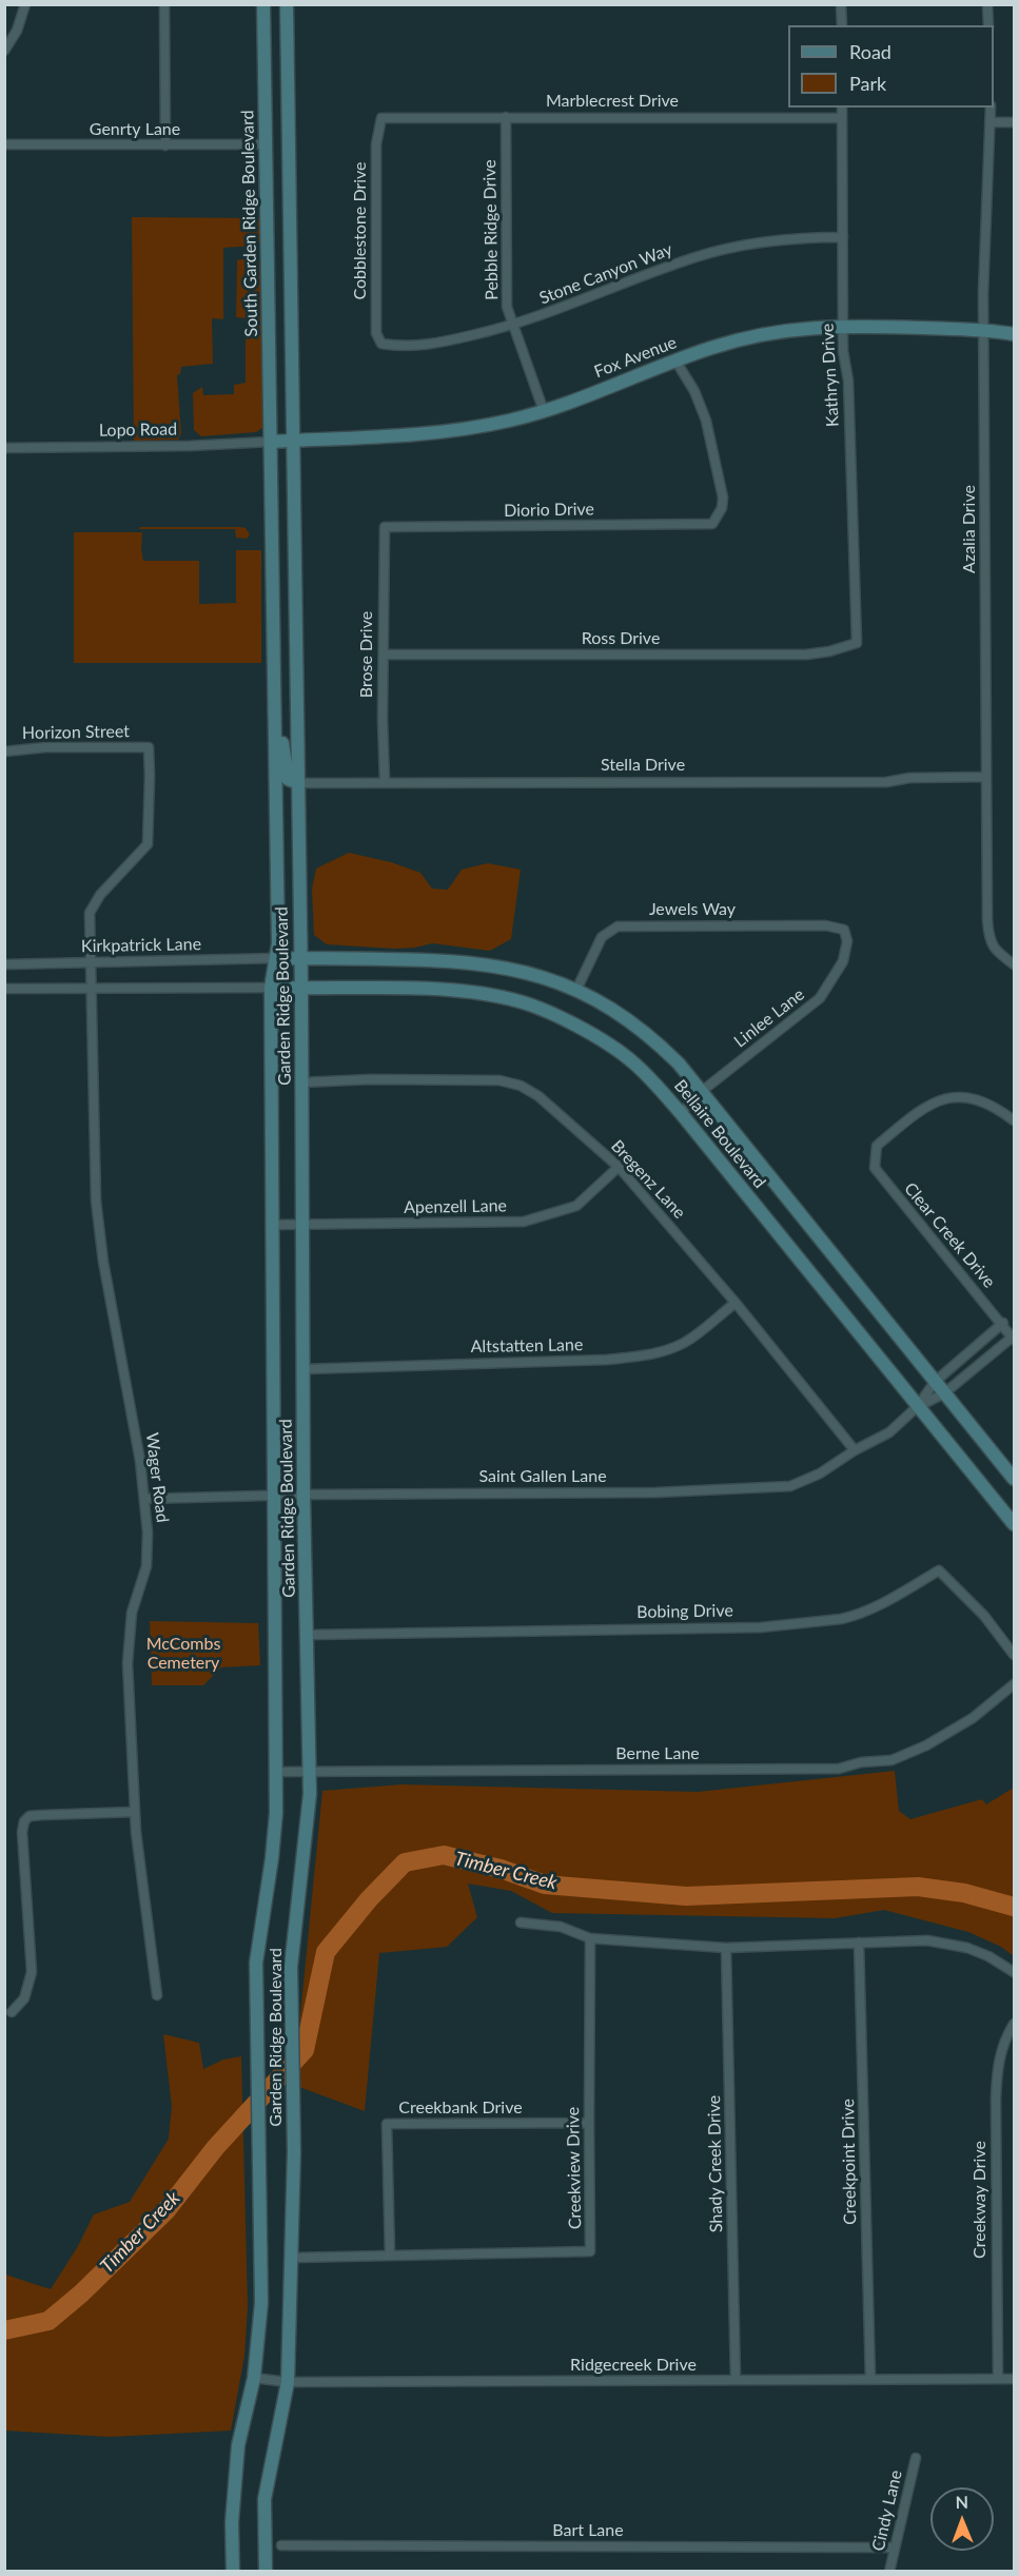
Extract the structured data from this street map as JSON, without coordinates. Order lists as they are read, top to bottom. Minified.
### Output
{"streets":{"main road":["South Garden Ridge Boulevard","Fox Avenue","Garden Ridge Boulevard","Bellaire Boulevard"],"street":["Marblecrest Drive","Genrty Lane","Pebble Ridge Drive","Cobblestone Drive","Stone Canyon Way","Kathryn Drive","Lopo Road","Diorio Drive","Azalia Drive","Ross Drive","Brose Drive","Horizon Street","Stella Drive","Jewels Way","Kirkpatrick Lane","Linlee Lane","Bregenz Lane","Apenzell Lane","Clear Creek Drive","Altstatten Lane","Saint Gallen Lane","Wager Road","Bobing Drive","Berne Lane","Creekbank Drive","Creekpoint Drive","Shady Creek Drive","Creekview Drive","Creekway Drive","Ridgecreek Drive","Cindy Lane","Bart Lane"]},"crossings":[["Marblecrest Drive","Pebble Ridge Drive"],["Marblecrest Drive","Cobblestone Drive"],["Marblecrest Drive","Kathryn Drive"],["Genrty Lane","South Garden Ridge Boulevard"],["South Garden Ridge Boulevard","Fox Avenue"],["South Garden Ridge Boulevard","Lopo Road"],["South Garden Ridge Boulevard","Garden Ridge Boulevard"],["Pebble Ridge Drive","Stone Canyon Way"],["Pebble Ridge Drive","Fox Avenue"],["Cobblestone Drive","Stone Canyon Way"],["Stone Canyon Way","Kathryn Drive"],["Fox Avenue","Kathryn Drive"],["Fox Avenue","Lopo Road"],["Fox Avenue","Diorio Drive"],["Fox Avenue","Azalia Drive"],["Fox Avenue","Garden Ridge Boulevard"],["Kathryn Drive","Ross Drive"],["Lopo Road","Garden Ridge Boulevard"],["Diorio Drive","Brose Drive"],["Azalia Drive","Stella Drive"],["Ross Drive","Brose Drive"],["Brose Drive","Stella Drive"],["Horizon Street","Wager Road"],["Stella Drive","Garden Ridge Boulevard"],["Jewels Way","Linlee Lane"],["Jewels Way","Bellaire Boulevard"],["Kirkpatrick Lane","Garden Ridge Boulevard"],["Kirkpatrick Lane","Bellaire Boulevard"],["Kirkpatrick Lane","Wager Road"],["Garden Ridge Boulevard","Bellaire Boulevard"],["Garden Ridge Boulevard","Bregenz Lane"],["Garden Ridge Boulevard","Apenzell Lane"],["Garden Ridge Boulevard","Altstatten Lane"],["Garden Ridge Boulevard","Saint Gallen Lane"],["Garden Ridge Boulevard","Bobing Drive"],["Garden Ridge Boulevard","Berne Lane"],["Garden Ridge Boulevard","Creekview Drive"],["Garden Ridge Boulevard","Ridgecreek Drive"],["Linlee Lane","Bellaire Boulevard"],["Bellaire Boulevard","Saint Gallen Lane"],["Bregenz Lane","Apenzell Lane"],["Bregenz Lane","Altstatten Lane"],["Bregenz Lane","Saint Gallen Lane"],["Saint Gallen Lane","Wager Road"],["Creekbank Drive","Creekview Drive"],["Creekpoint Drive","Ridgecreek Drive"],["Shady Creek Drive","Ridgecreek Drive"],["Creekway Drive","Ridgecreek Drive"],["Cindy Lane","Bart Lane"]],"water":["Timber Creek"],"parks":["McCombs Cemetery"],"legend":["Road","Park"],"north":"top"}
